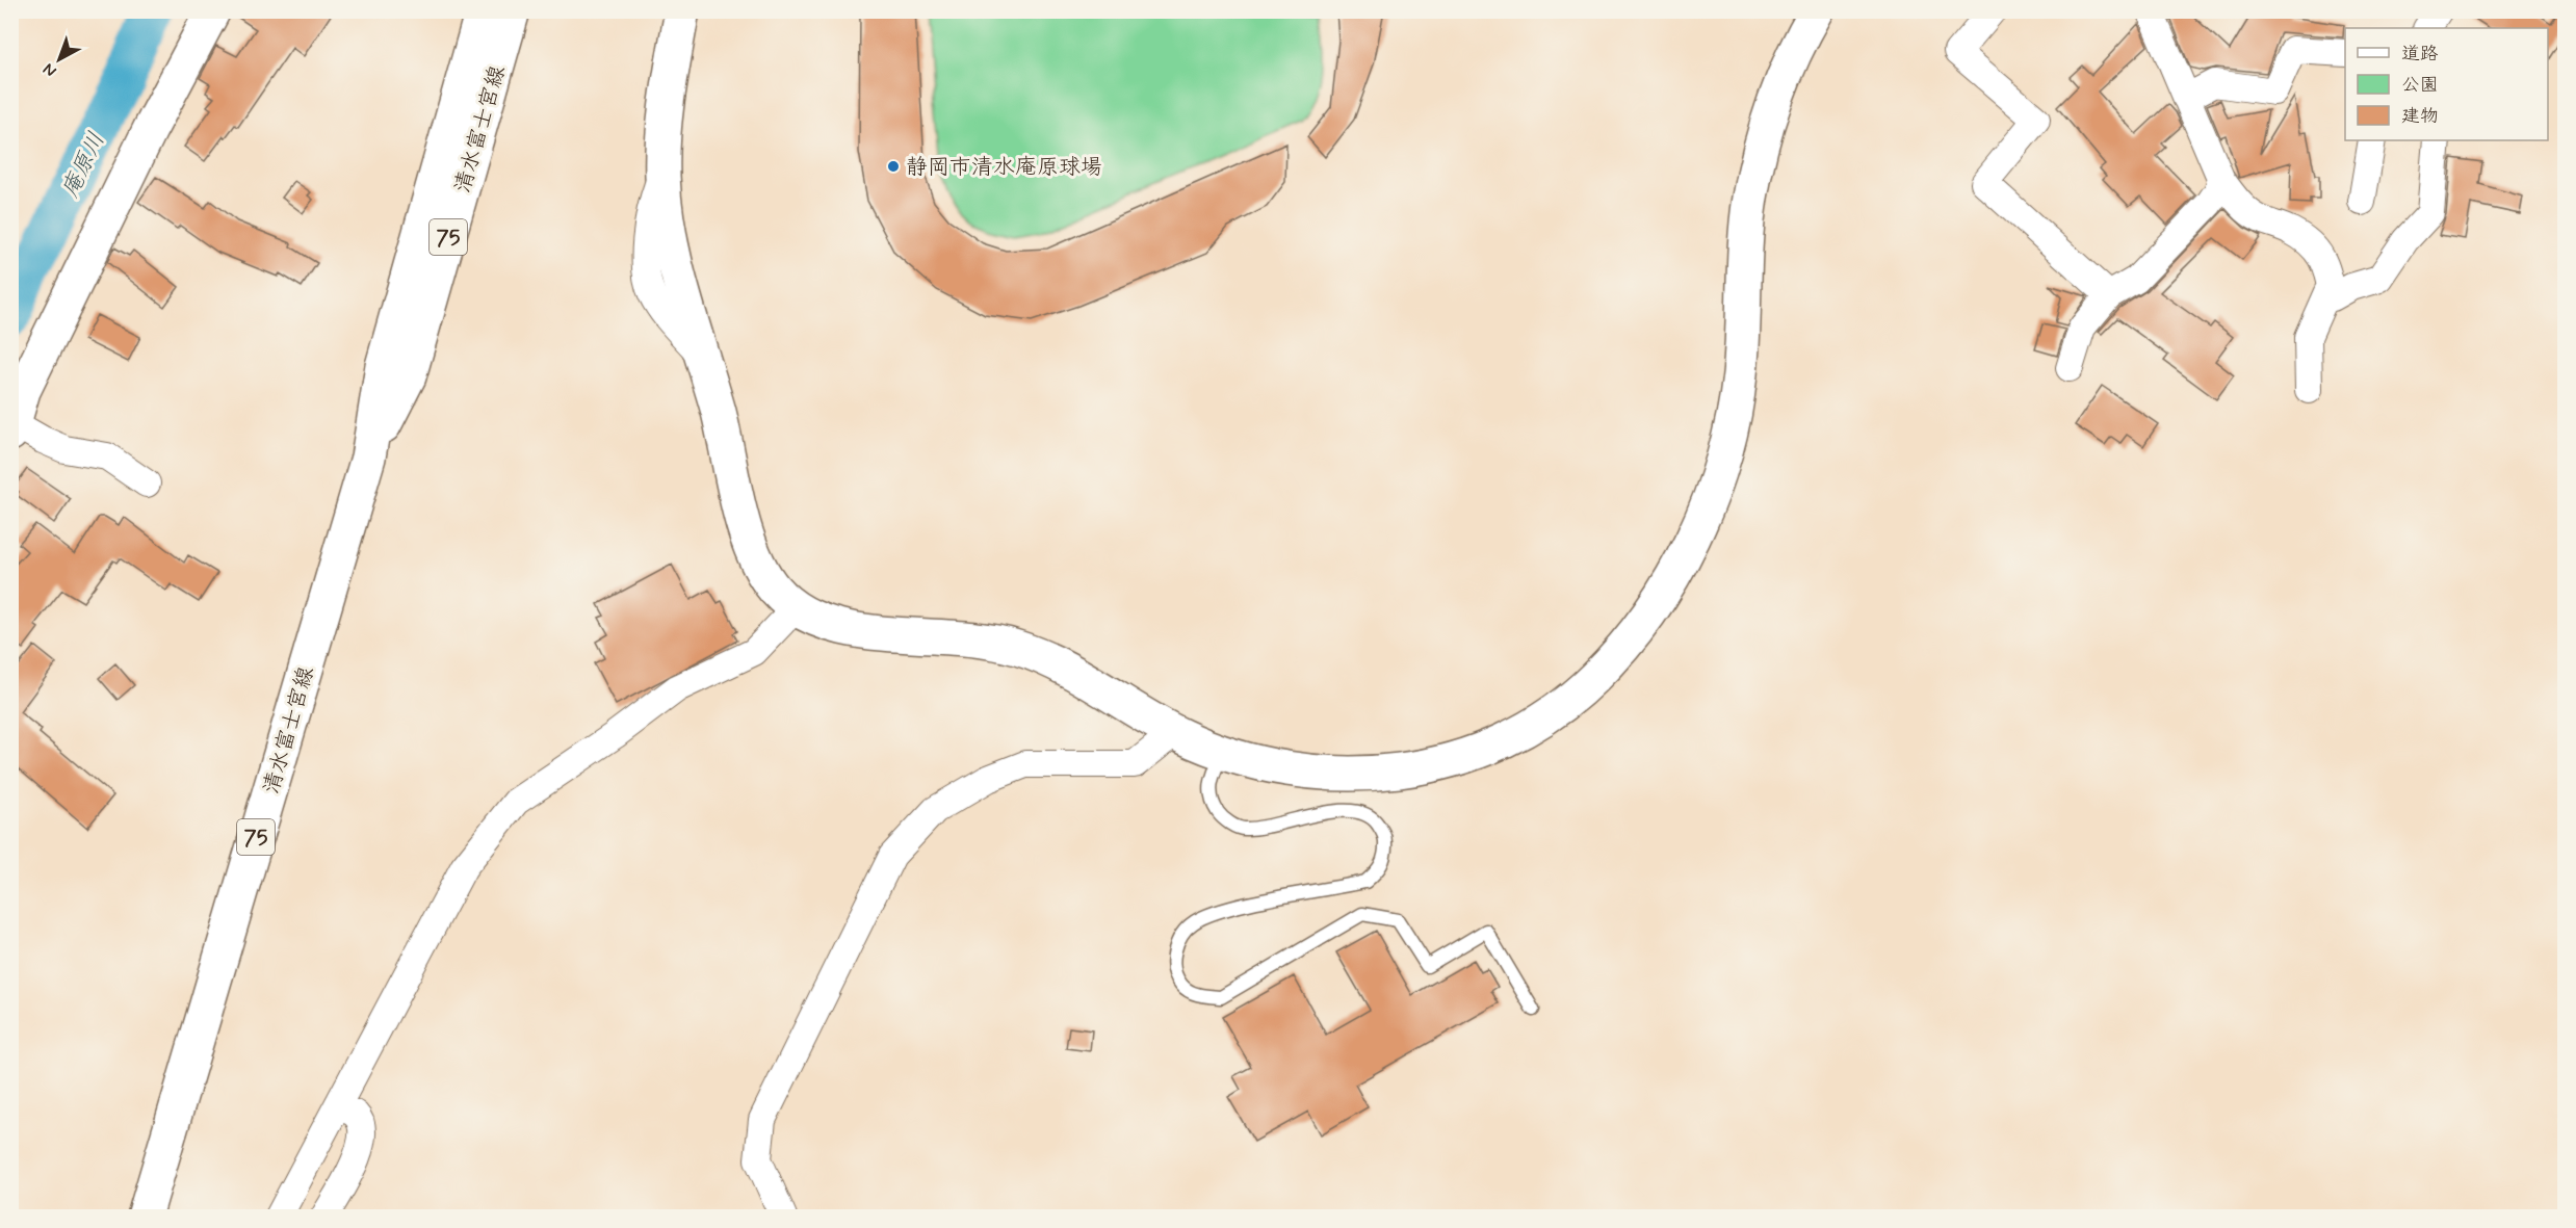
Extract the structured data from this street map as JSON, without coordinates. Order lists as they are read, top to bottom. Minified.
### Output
{"streets":{"street":["清水富士宮線","75"]},"water":["庵原川"],"places":["静岡市清水庵原球場"],"legend":["道路","公園","建物"],"north":"bottom left"}
